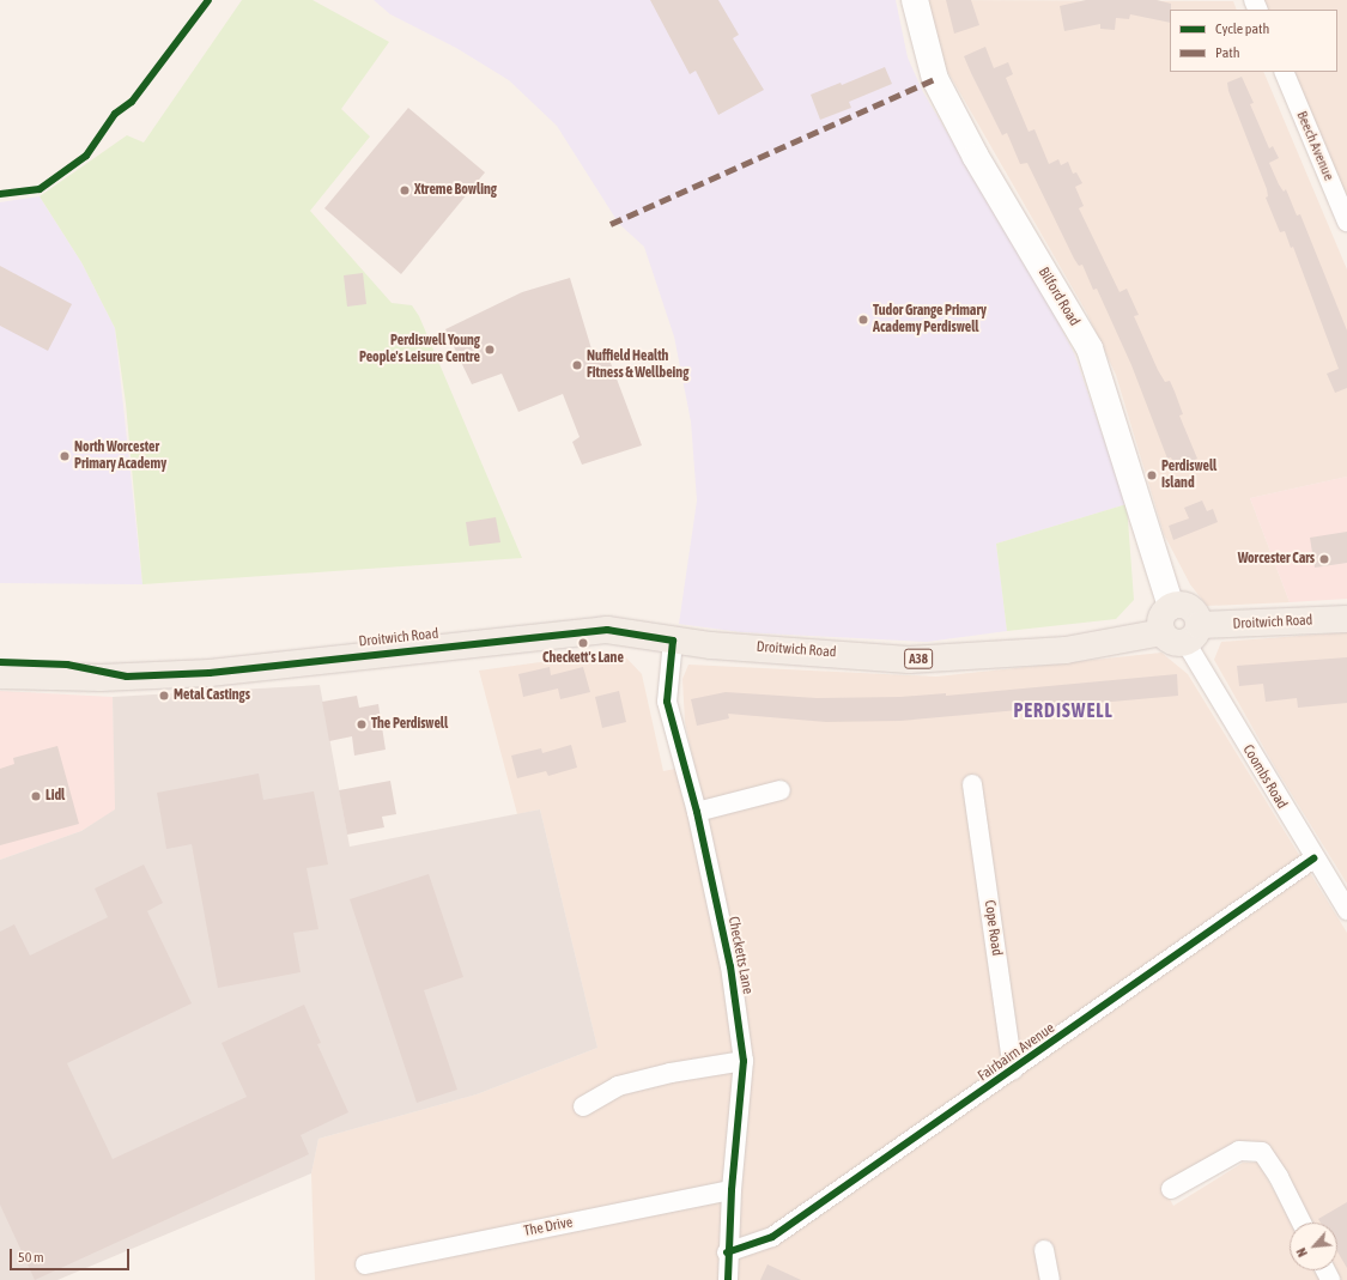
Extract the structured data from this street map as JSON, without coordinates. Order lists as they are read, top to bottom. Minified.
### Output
{"streets":{"main road":["Bilford Road","Droitwich Road","A38"],"street":["Beech Avenue","Coombs Road","Cope Road","Checketts Lane","Fairbairn Avenue","The Drive"]},"crossings":[["Bilford Road","Droitwich Road"],["Bilford Road","Coombs Road"],["Droitwich Road","Coombs Road"],["Droitwich Road","Checketts Lane"],["Coombs Road","Fairbairn Avenue"],["Cope Road","Fairbairn Avenue"],["Checketts Lane","Fairbairn Avenue"],["Checketts Lane","The Drive"]],"districts":["PERDISWELL"],"places":["Xtreme Bowling","Tudor Grange Primary Academy Perdiswell","Perdiswell Young People's Leisure Centre","Nuffield Health Fitness & Wellbeing","North Worcester Primary Academy","Perdiswell Island","Worcester Cars","Checkett's Lane","Metal Castings","The Perdiswell","Lidl"],"legend":["Cycle path","Path"],"scale_bar":"50 m","north":"bottom left"}
